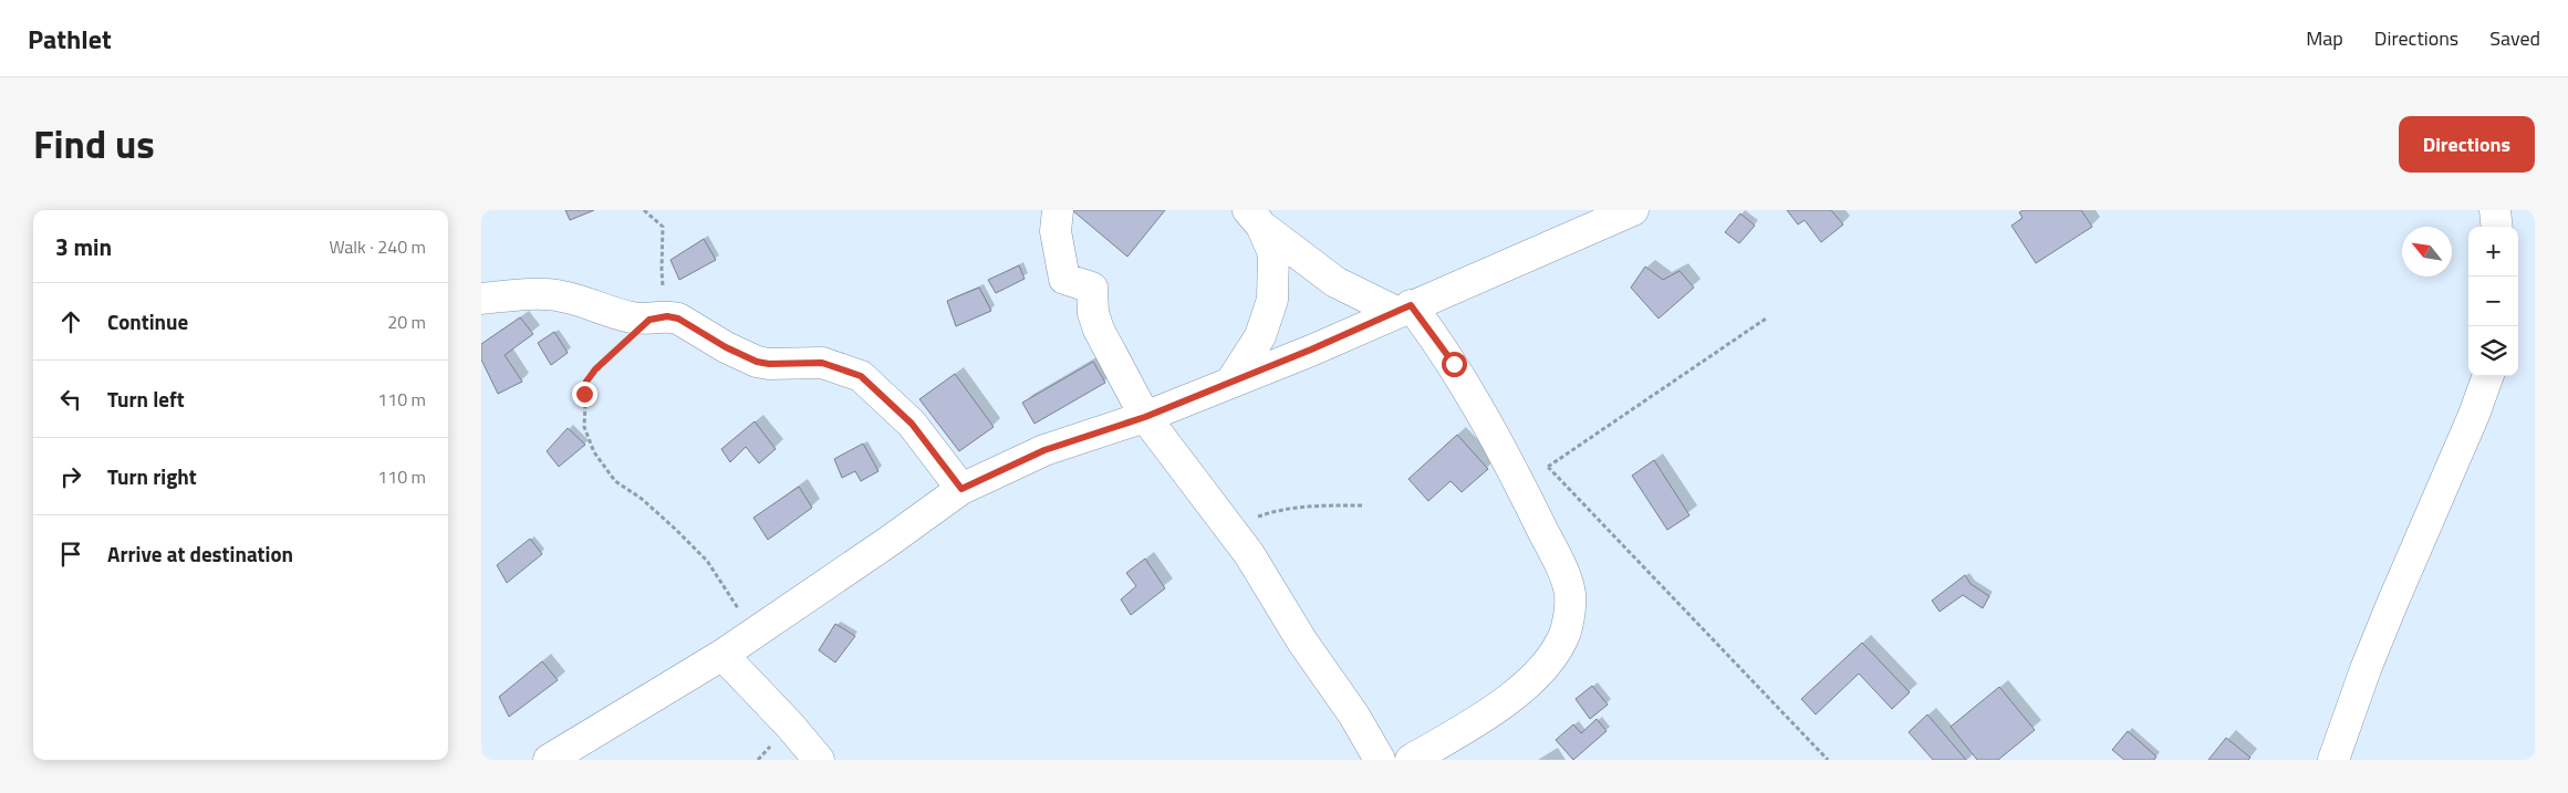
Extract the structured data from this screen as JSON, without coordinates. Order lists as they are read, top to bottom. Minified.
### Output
{"north":"top left","page":{"header":"Pathlet","nav":["Map","Directions","Saved"],"title":"Find us","buttons":"Directions","heading":["3 min","Walk · 240 m"],"map_buttons":["+","−"],"list":[["Continue","20 m"],["Turn left","110 m"],["Turn right","110 m"],"Arrive at destination"]}}
